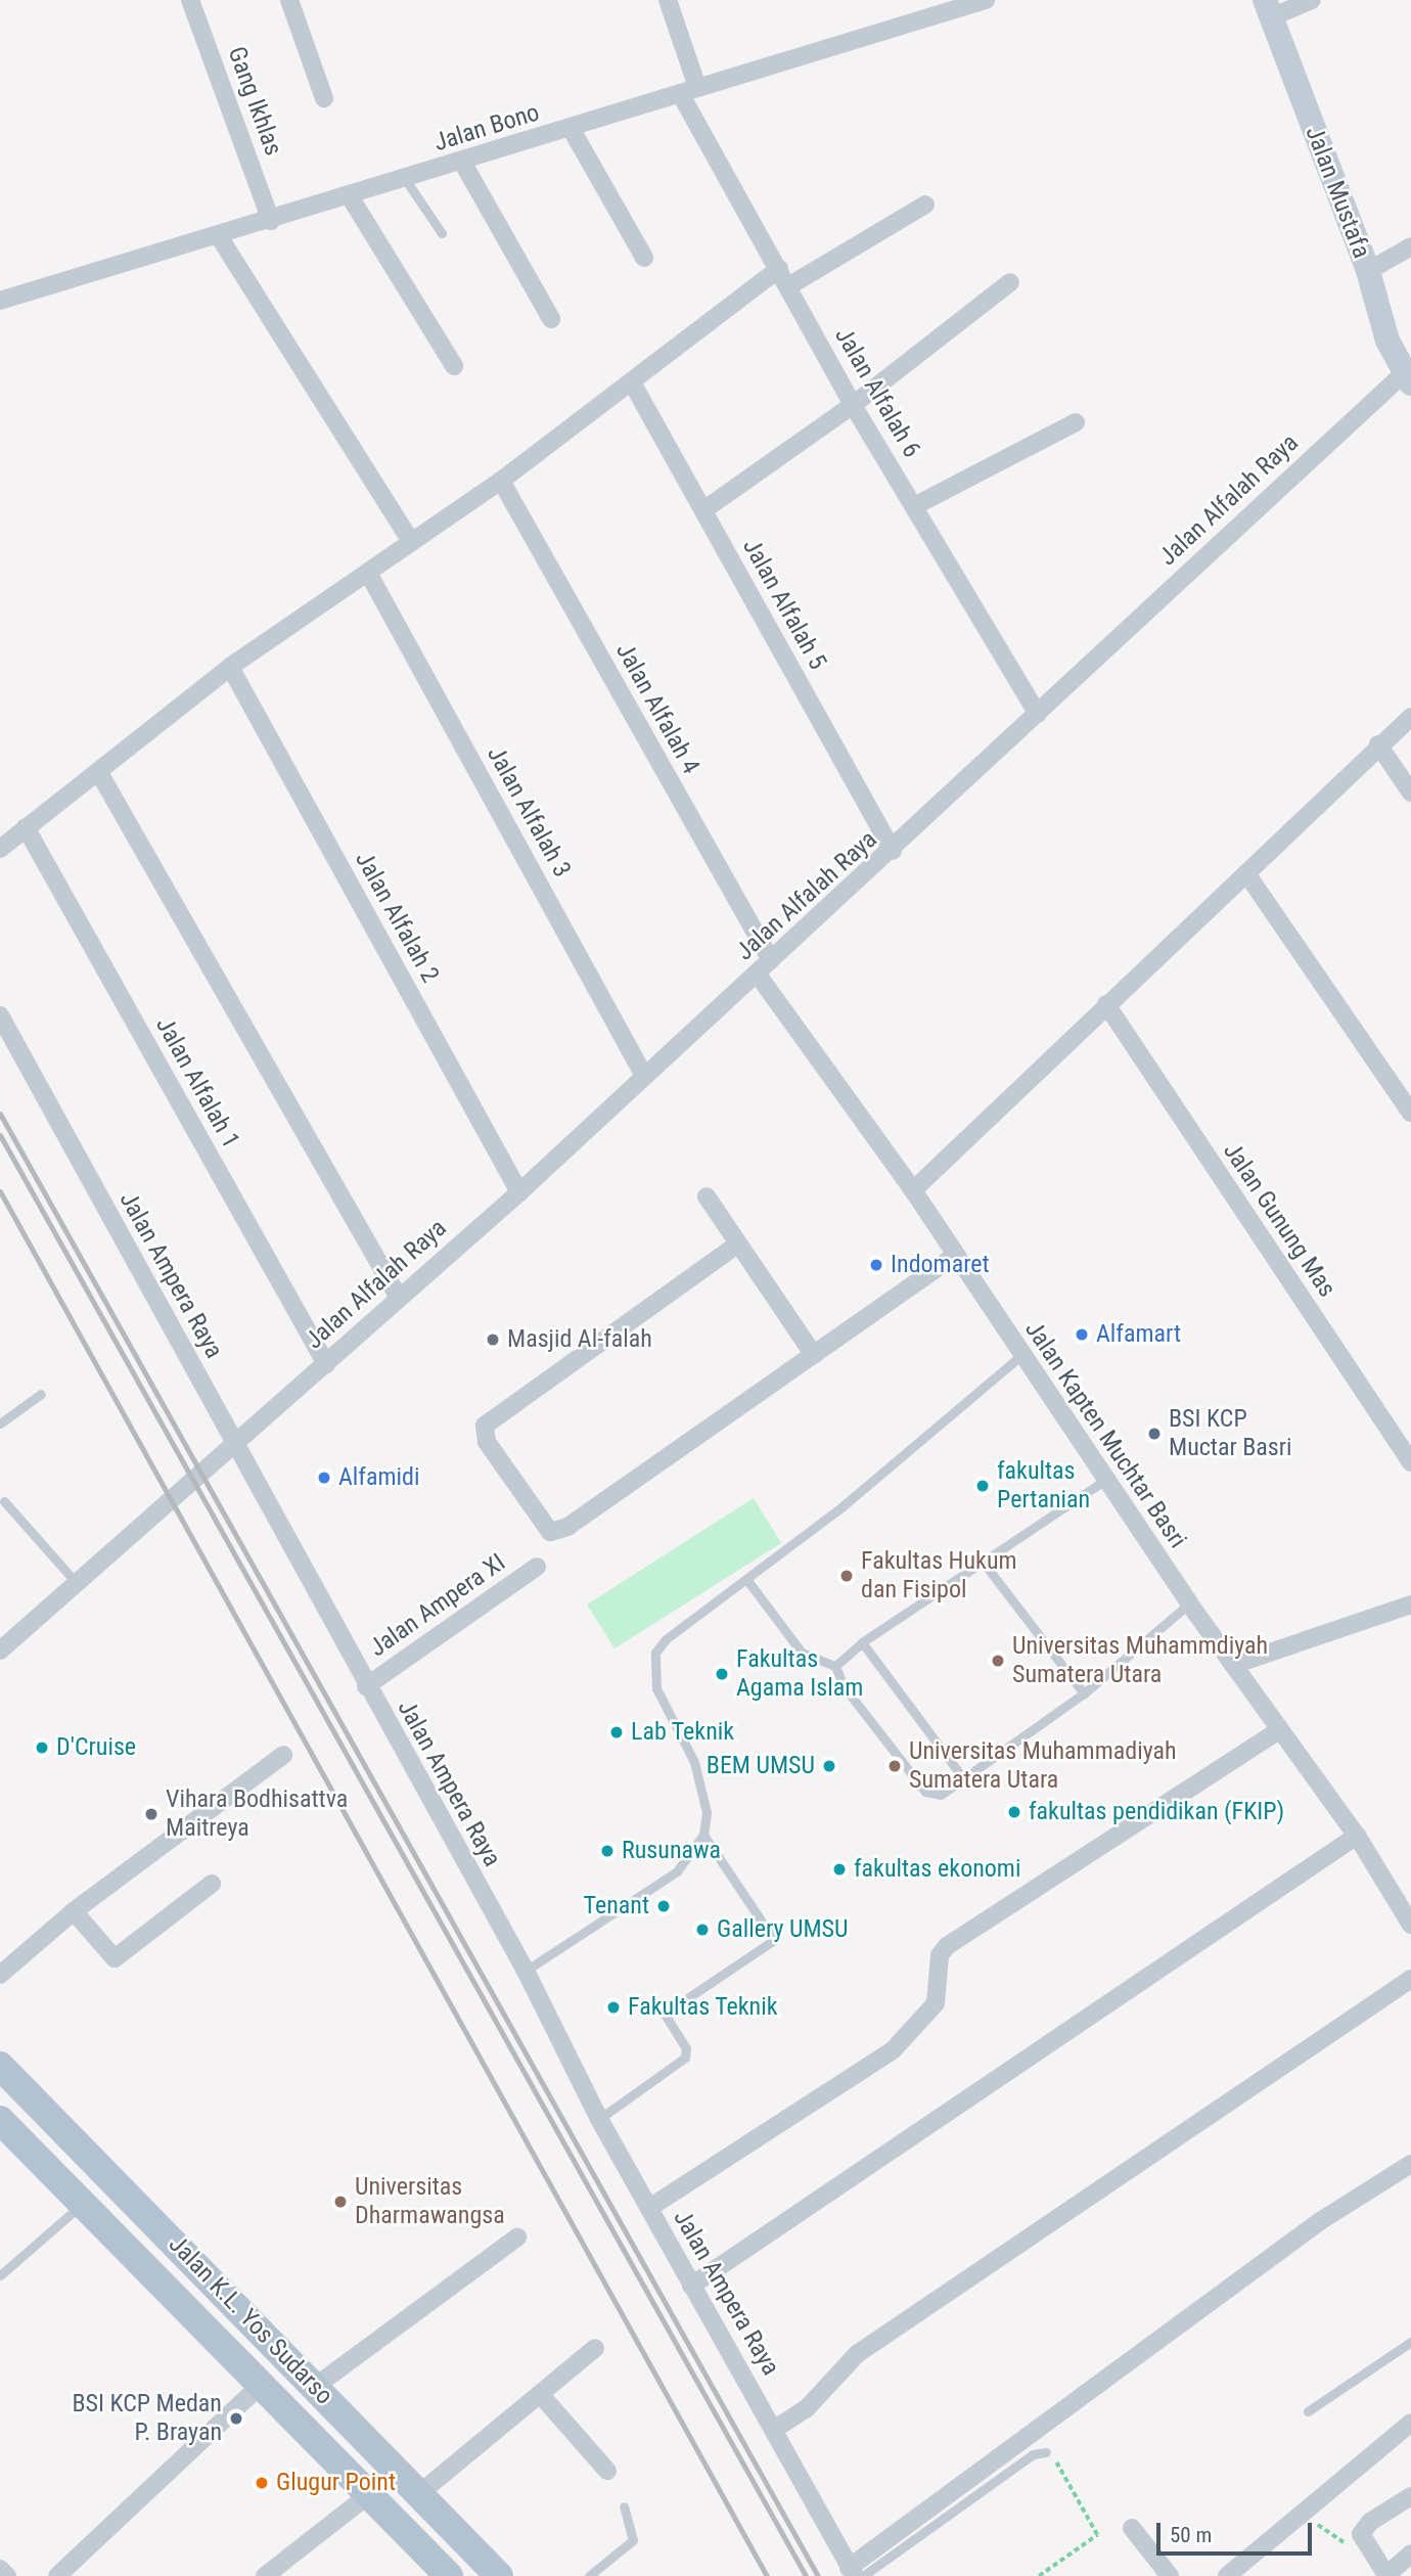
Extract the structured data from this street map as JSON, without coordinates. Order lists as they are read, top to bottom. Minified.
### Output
{"streets":{"main road":["Jalan K.L. Yos Sudarso"],"street":["Gang Ikhlas","Jalan Bono","Jalan Mustafa","Jalan Alfalah 6","Jalan Alfalah Raya","Jalan Alfalah 5","Jalan Alfalah 4","Jalan Alfalah 3","Jalan Alfalah 2","Jalan Alfalah 1","Jalan Gunung Mas","Jalan Ampera Raya","Jalan Kapten Muchtar Basri","Jalan Ampera XI"]},"crossings":[["Gang Ikhlas","Jalan Bono"],["Jalan Bono","Jalan Alfalah 6"],["Jalan Mustafa","Jalan Alfalah Raya"],["Jalan Alfalah 6","Jalan Alfalah Raya"],["Jalan Alfalah Raya","Jalan Alfalah 5"],["Jalan Alfalah Raya","Jalan Alfalah 4"],["Jalan Alfalah Raya","Jalan Alfalah 3"],["Jalan Alfalah Raya","Jalan Alfalah 2"],["Jalan Alfalah Raya","Jalan Alfalah 1"],["Jalan Alfalah Raya","Jalan Ampera Raya"],["Jalan Alfalah Raya","Jalan Kapten Muchtar Basri"],["Jalan Ampera Raya","Jalan Ampera XI"]],"places":["Indomaret","Alfamart","Masjid Al-falah","BSI KCP Muctar Basri","Alfamidi","fakultas Pertanian","Fakultas Hukum dan Fisipol","Universitas Muhammdiyah Sumatera Utara","Fakultas Agama Islam","Lab Teknik","D'Cruise","BEM UMSU","Universitas Muhammadiyah Sumatera Utara","fakultas pendidikan (FKIP)","Vihara Bodhisattva Maitreya","Rusunawa","fakultas ekonomi","Tenant","Gallery UMSU","Fakultas Teknik","Universitas Dharmawangsa","BSI KCP Medan P. Brayan","Glugur Point"],"scale_bar":"50 m"}
